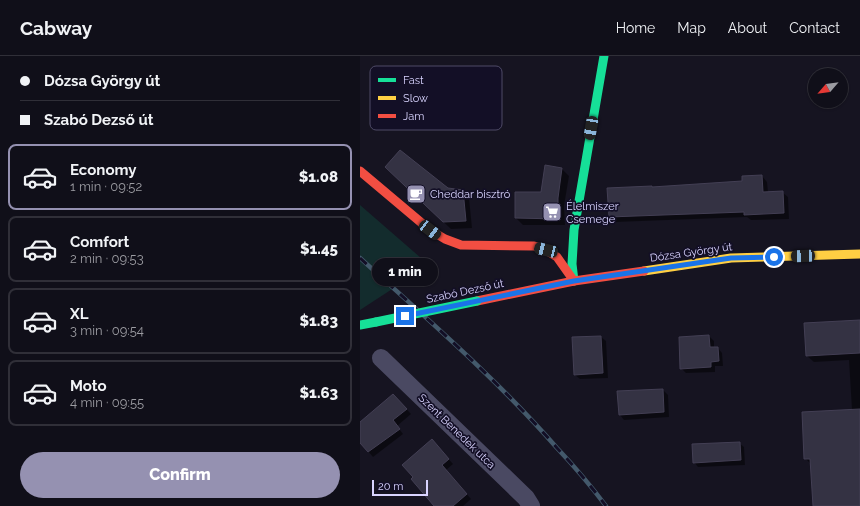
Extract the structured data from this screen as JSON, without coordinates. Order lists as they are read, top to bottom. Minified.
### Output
{"streets":{"main road":["Dózsa György út","Szabó Dezső út"],"street":["Szent Benedek utca"]},"crossings":[["Dózsa György út","Szabó Dezső út"]],"places":{"cafe":["Cheddar bisztró"],"supermarket":["Élelmiszer Csemege"]},"legend":["Fast","Slow","Jam"],"scale_bar":"20 m","north":"bottom left","page":{"header":"Cabway","nav":["Home","Map","About","Contact"],"banner":["Dózsa György út","Szabó Dezső út"],"list":[{"name":"Economy","note":"1 min · 09:52","value":"$1.08"},{"name":"Comfort","note":"2 min · 09:53","value":"$1.45"},{"name":"XL","note":"3 min · 09:54","value":"$1.83"},{"name":"Moto","note":"4 min · 09:55","value":"$1.63"}],"bubble":"1 min","buttons":"Confirm","scale":"20 m"}}
